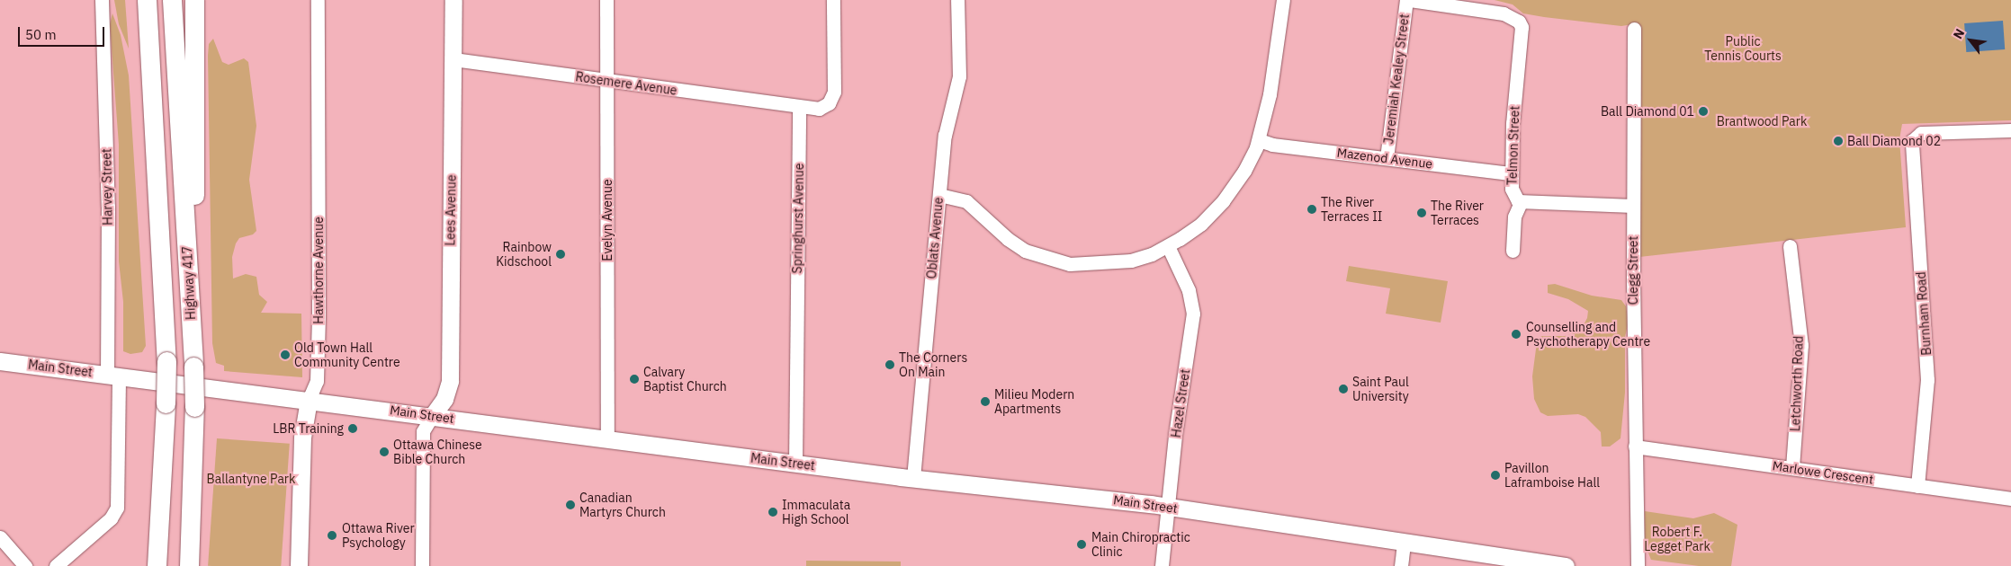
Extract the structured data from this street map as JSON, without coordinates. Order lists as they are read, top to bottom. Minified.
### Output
{"streets":{"highway":["Highway 417"],"main road":["Lees Avenue","Hawthorne Avenue","Main Street"],"street":["Jeremiah Kealey Street","Rosemere Avenue","Telmon Street","Mazenod Avenue","Harvey Street","Springhurst Avenue","Evelyn Avenue","Oblats Avenue","Clegg Street","Burnham Road","Letchworth Road","Hazel Street","Marlowe Crescent"]},"crossings":[["Jeremiah Kealey Street","Telmon Street"],["Jeremiah Kealey Street","Mazenod Avenue"],["Rosemere Avenue","Lees Avenue"],["Rosemere Avenue","Springhurst Avenue"],["Rosemere Avenue","Evelyn Avenue"],["Telmon Street","Mazenod Avenue"],["Telmon Street","Clegg Street"],["Harvey Street","Main Street"],["Lees Avenue","Main Street"],["Springhurst Avenue","Main Street"],["Evelyn Avenue","Main Street"],["Oblats Avenue","Main Street"],["Hawthorne Avenue","Main Street"],["Clegg Street","Marlowe Crescent"],["Burnham Road","Marlowe Crescent"],["Main Street","Hazel Street"],["Letchworth Road","Marlowe Crescent"]],"parks":["Public Tennis Courts","Brantwood Park","Ballantyne Park","Robert F. Legget Park"],"places":["Ball Diamond 01","Ball Diamond 02","The River Terraces II","The River Terraces","Rainbow Kidschool","Counselling and Psychotherapy Centre","Old Town Hall Community Centre","The Corners On Main","Calvary Baptist Church","Saint Paul University","Milieu Modern Apartments","LBR Training","Ottawa Chinese Bible Church","Pavillon Laframboise Hall","Canadian Martyrs Church","Immaculata High School","Ottawa River Psychology","Main Chiropractic Clinic"],"scale_bar":"50 m","north":"top left"}
